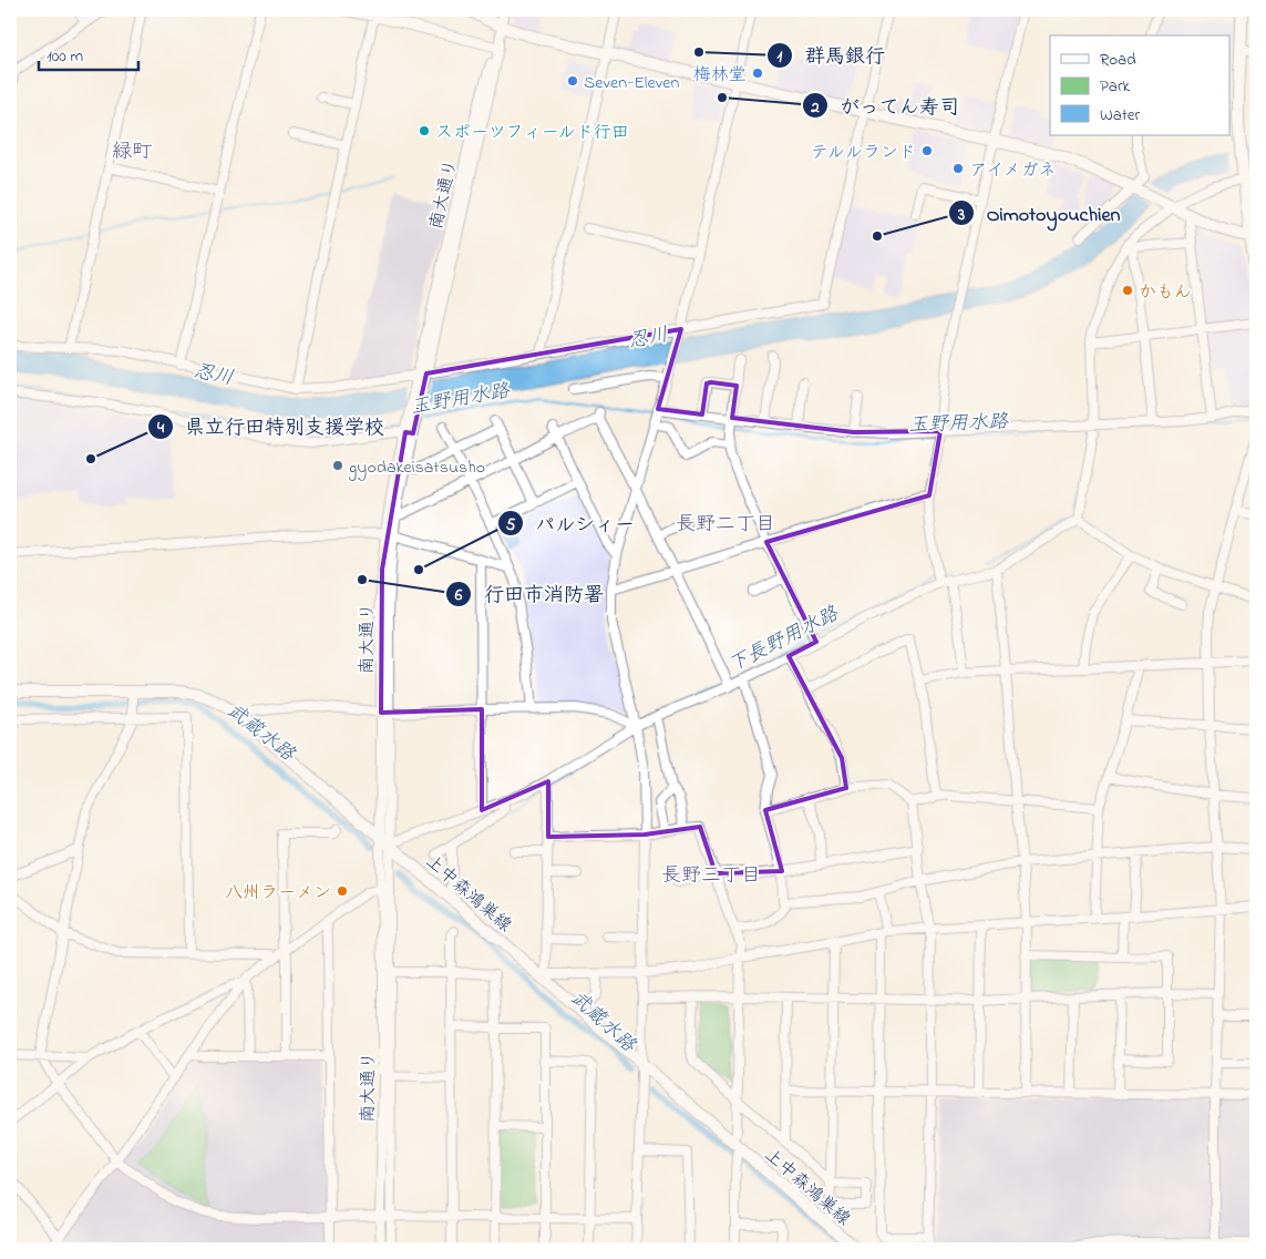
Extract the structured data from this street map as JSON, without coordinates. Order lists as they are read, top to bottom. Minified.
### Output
{"streets":{"main road":["上中森鴻巣線"],"street":["南大通り"]},"crossings":[["南大通り","上中森鴻巣線"]],"districts":["緑町","長野二丁目","長野三丁目"],"water":["忍川","玉野用水路","下長野用水路","武蔵水路"],"places":["群馬銀行","梅林堂","Seven-Eleven","がってん寿司","スポーツフィールド行田","テルルランド","アイメガネ","Oimotoyouchien","かもん","県立行田特別支援学校","gyodakeisatsusho","パルシィー","行田市消防署","八州ラーメン"],"legend":["Road","Park","Water"],"scale_bar":"100 m"}
